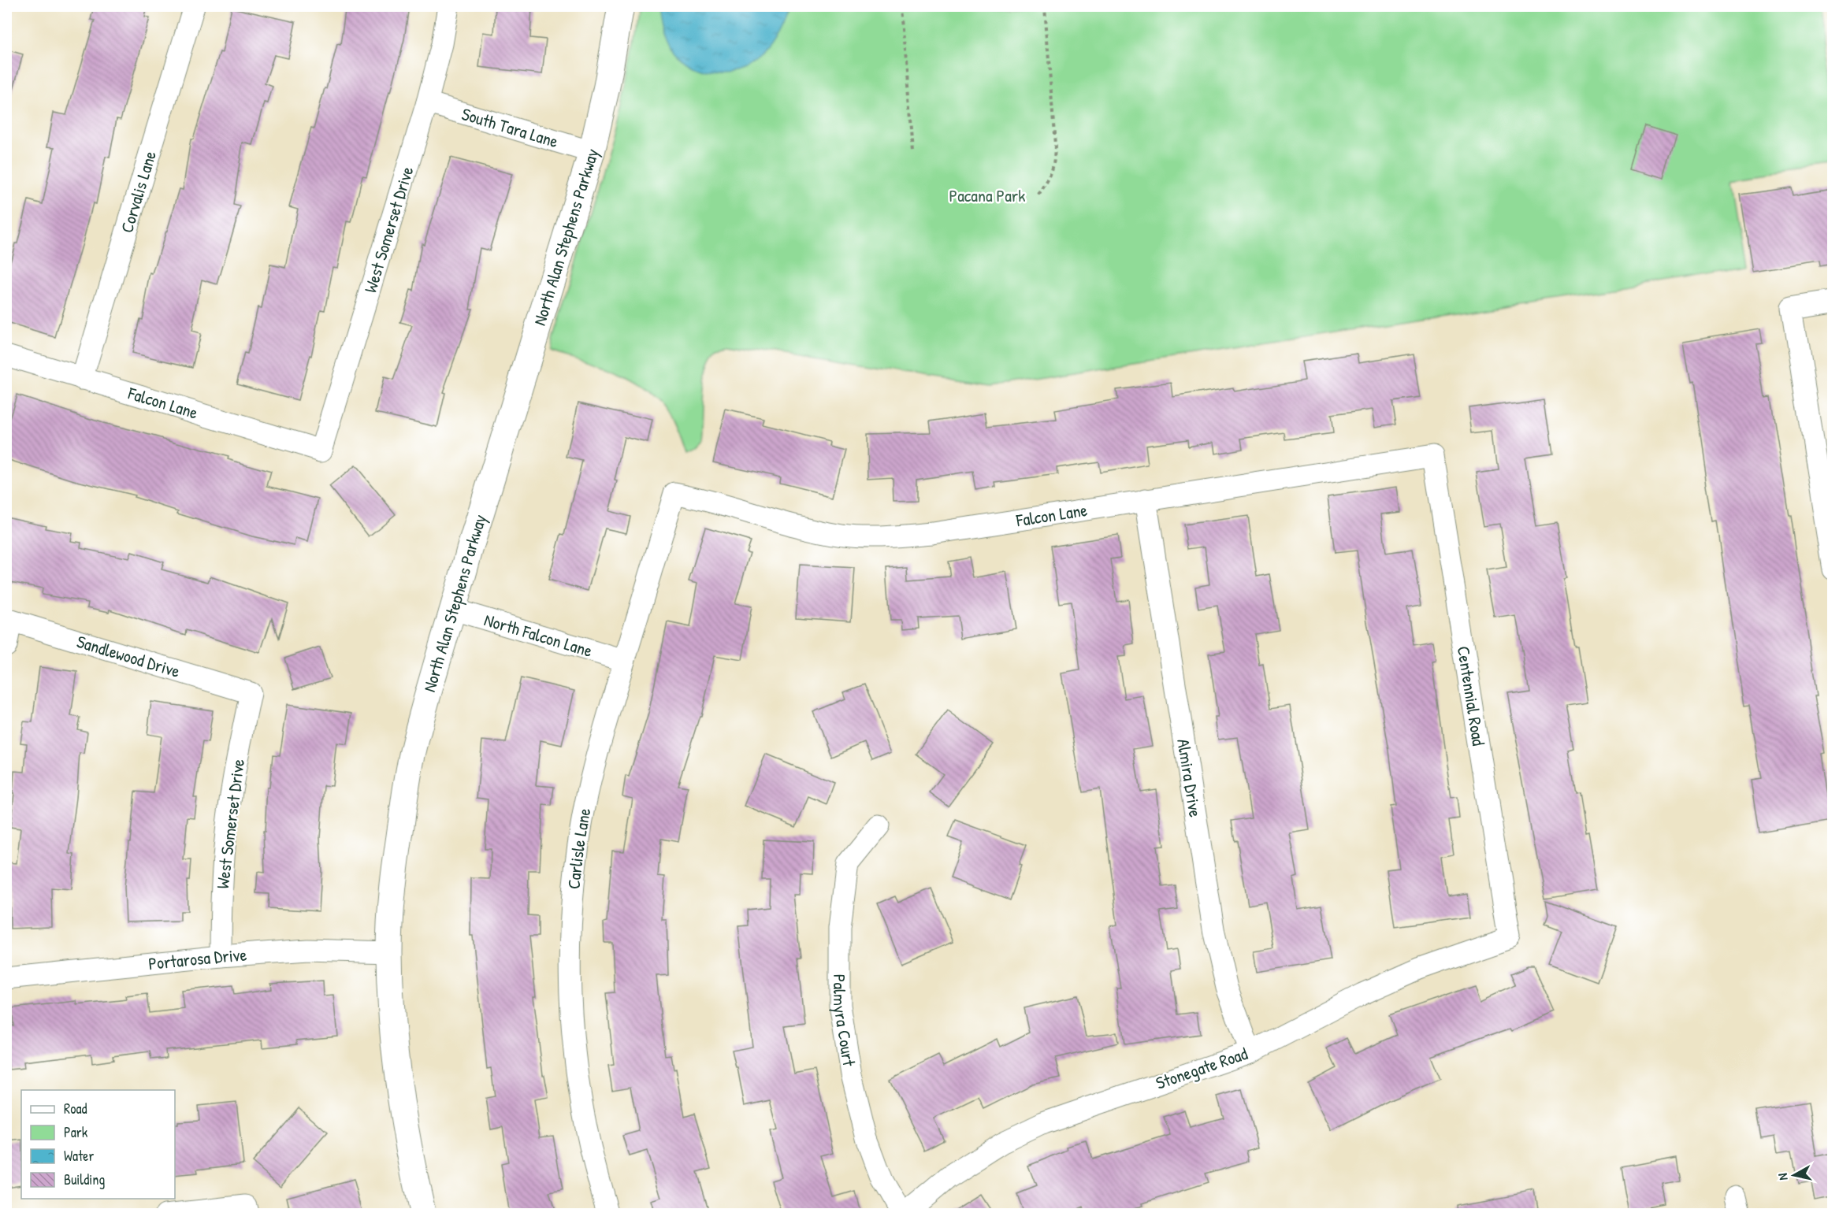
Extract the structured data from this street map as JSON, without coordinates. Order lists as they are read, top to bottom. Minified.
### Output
{"streets":{"street":["South Tara Lane","Corvalis Lane","West Somerset Drive","North Alan Stephens Parkway","Falcon Lane","North Falcon Lane","Sandlewood Drive","Centennial Road","Almira Drive","Carlisle Lane","Portarosa Drive","Palmyra Court","Stonegate Road"]},"crossings":[["South Tara Lane","West Somerset Drive"],["South Tara Lane","North Alan Stephens Parkway"],["Corvalis Lane","Falcon Lane"],["West Somerset Drive","Falcon Lane"],["West Somerset Drive","Sandlewood Drive"],["West Somerset Drive","Portarosa Drive"],["North Alan Stephens Parkway","North Falcon Lane"],["North Alan Stephens Parkway","Portarosa Drive"],["Falcon Lane","Centennial Road"],["Falcon Lane","Almira Drive"],["Falcon Lane","Carlisle Lane"],["North Falcon Lane","Carlisle Lane"],["Centennial Road","Stonegate Road"],["Almira Drive","Stonegate Road"],["Palmyra Court","Stonegate Road"]],"parks":["Pacana Park"],"legend":["Road","Park","Water","Building"],"north":"left"}
